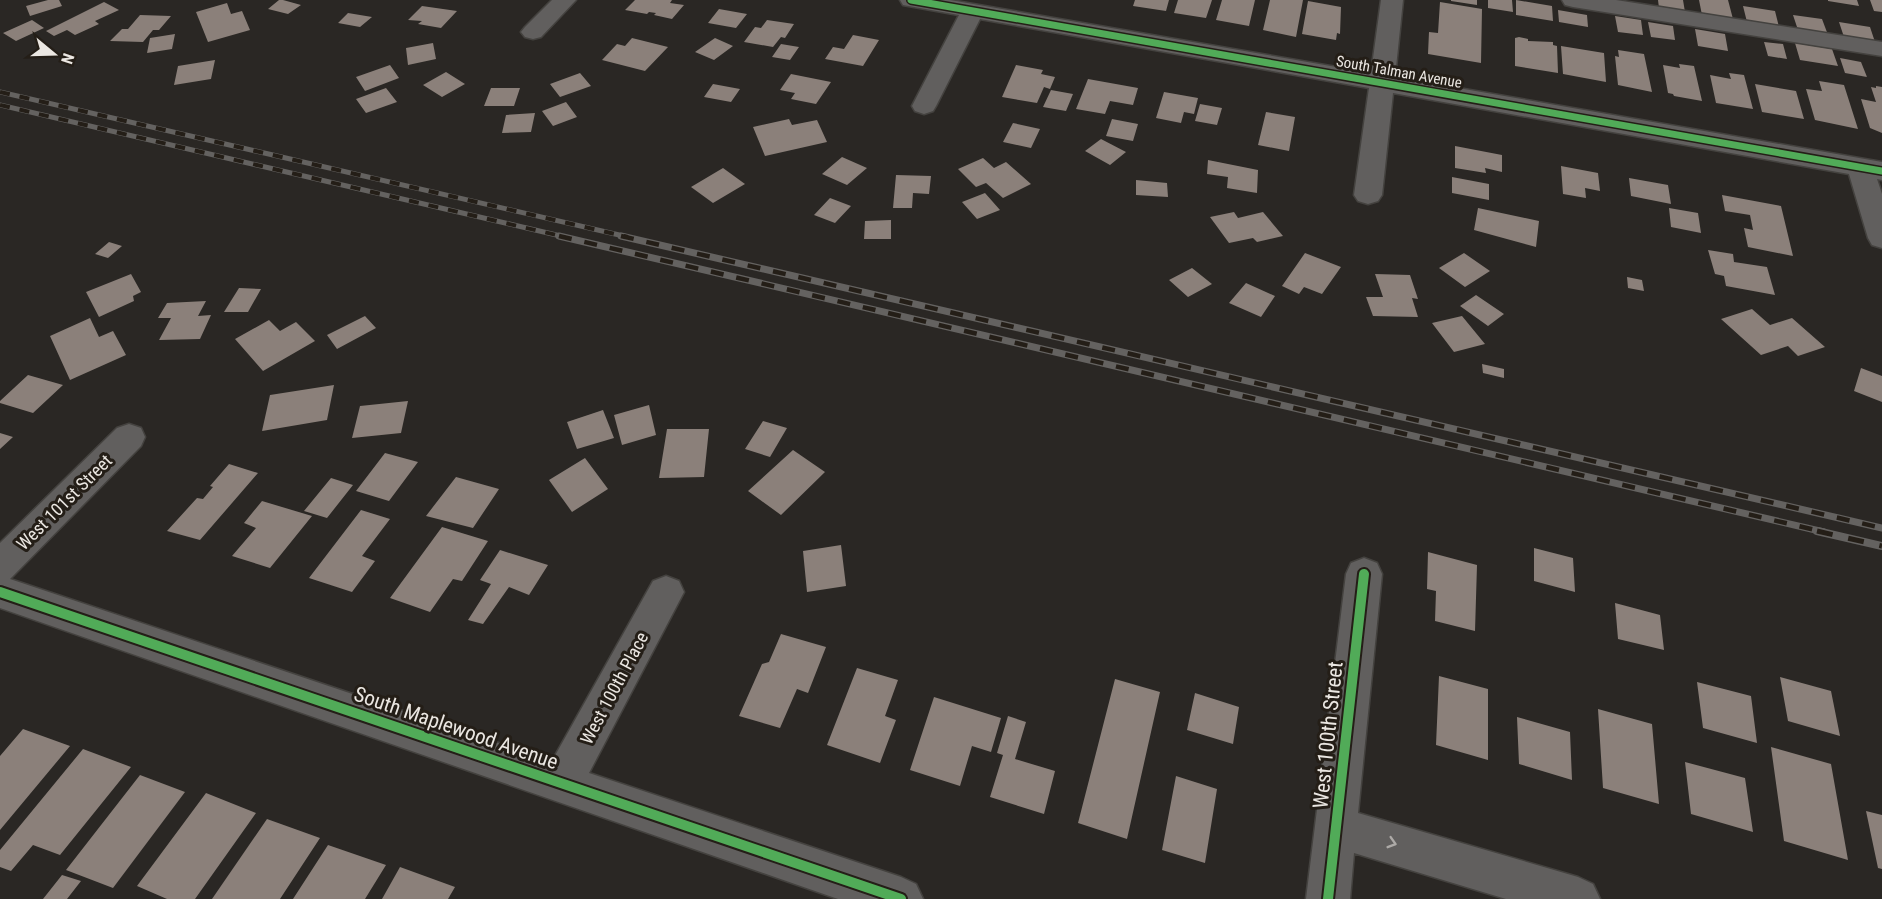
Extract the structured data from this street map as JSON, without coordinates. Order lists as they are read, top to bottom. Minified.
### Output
{"streets":{"street":["South Talman Avenue","West 101st Street","West 100th Place","South Maplewood Avenue","West 100th Street"]},"crossings":[["West 100th Place","South Maplewood Avenue"]],"north":"right"}
